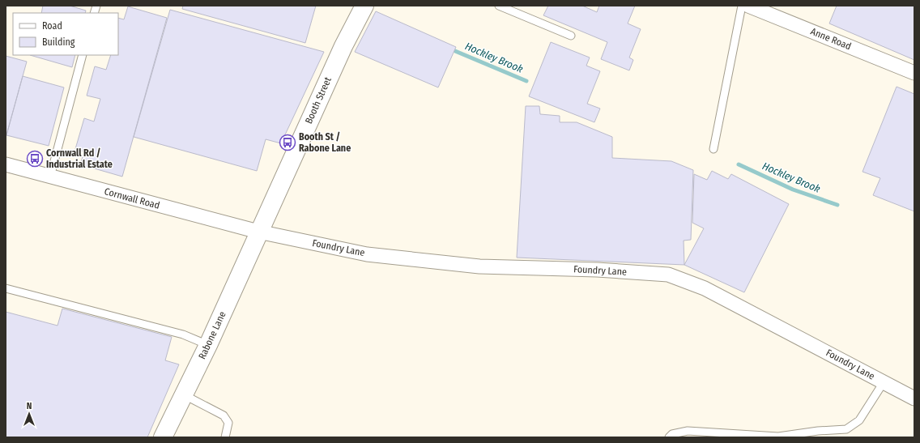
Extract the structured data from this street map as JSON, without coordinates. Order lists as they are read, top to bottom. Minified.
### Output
{"streets":{"main road":["Booth Street","Rabone Lane"],"street":["Anne Road","Cornwall Road","Foundry Lane"]},"crossings":[["Booth Street","Cornwall Road"],["Booth Street","Foundry Lane"],["Booth Street","Rabone Lane"],["Cornwall Road","Foundry Lane"],["Cornwall Road","Rabone Lane"],["Foundry Lane","Rabone Lane"]],"water":["Hockley Brook"],"places":{"bus stop":["Booth St / Rabone Lane","Cornwall Rd / Industrial Estate"]},"legend":["Road","Building"],"north":"top"}
